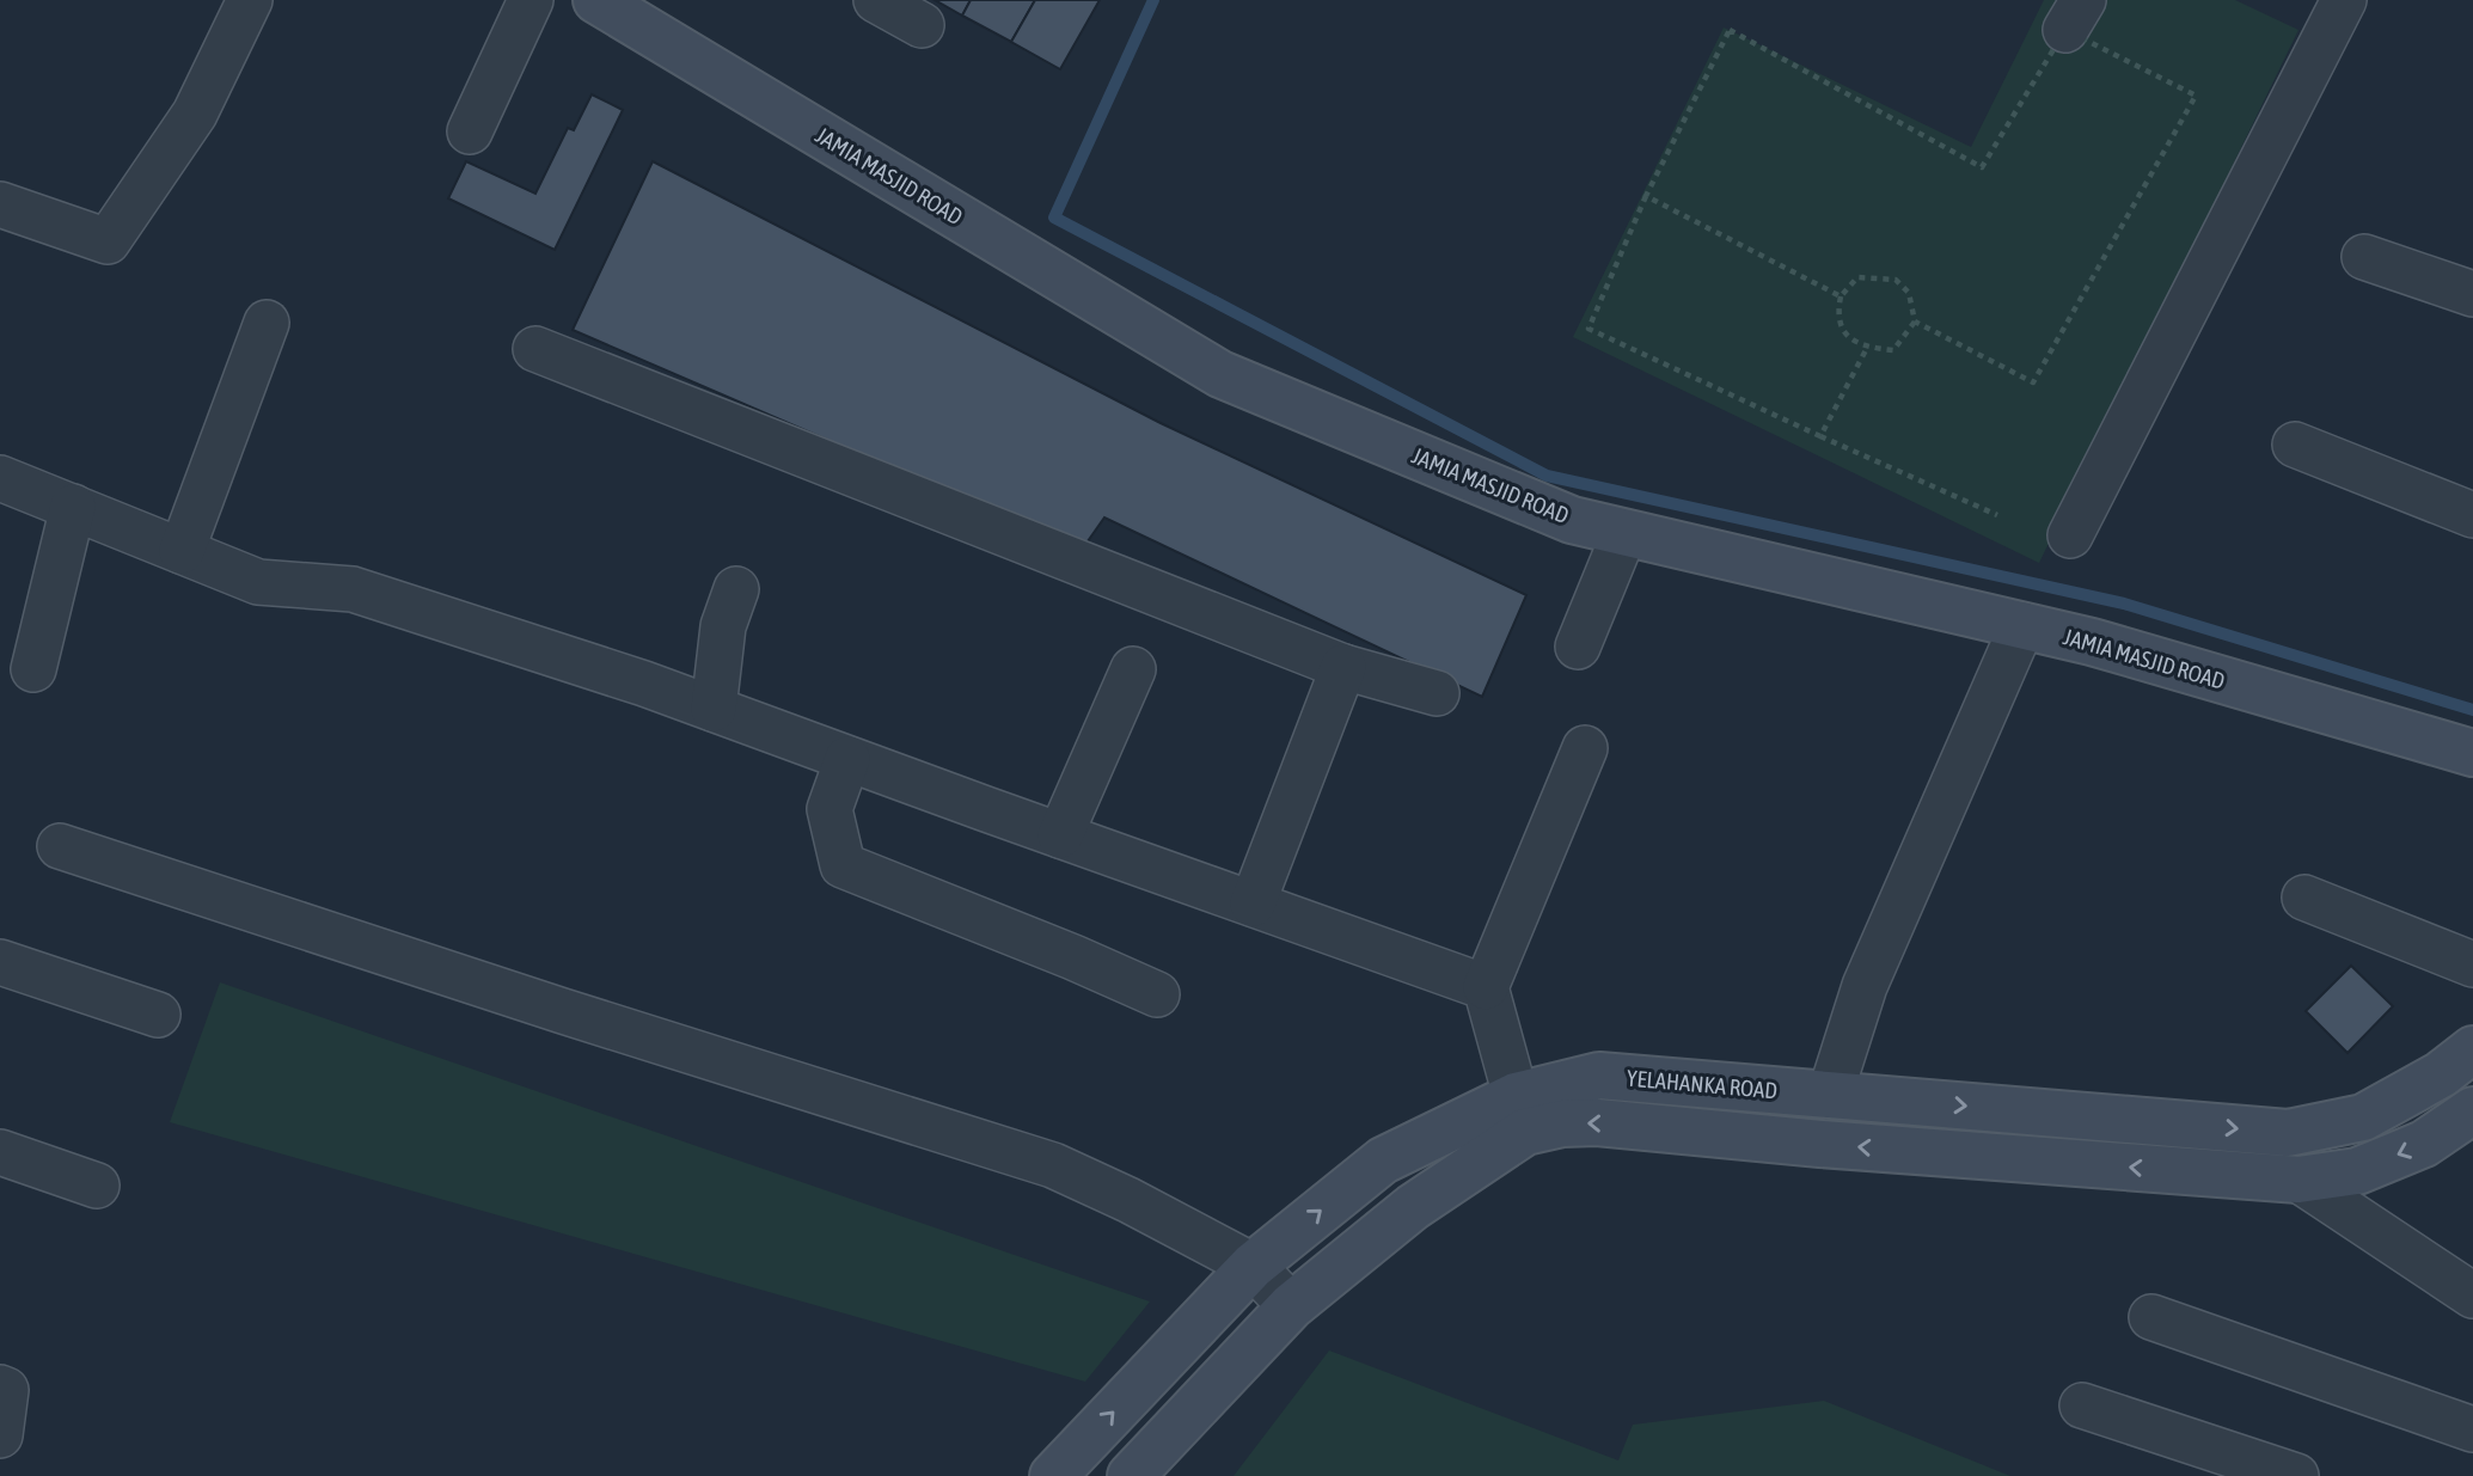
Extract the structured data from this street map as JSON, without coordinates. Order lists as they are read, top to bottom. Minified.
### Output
{"streets":{"main road":["JAMIA MASJID ROAD","YELAHANKA ROAD"]}}
